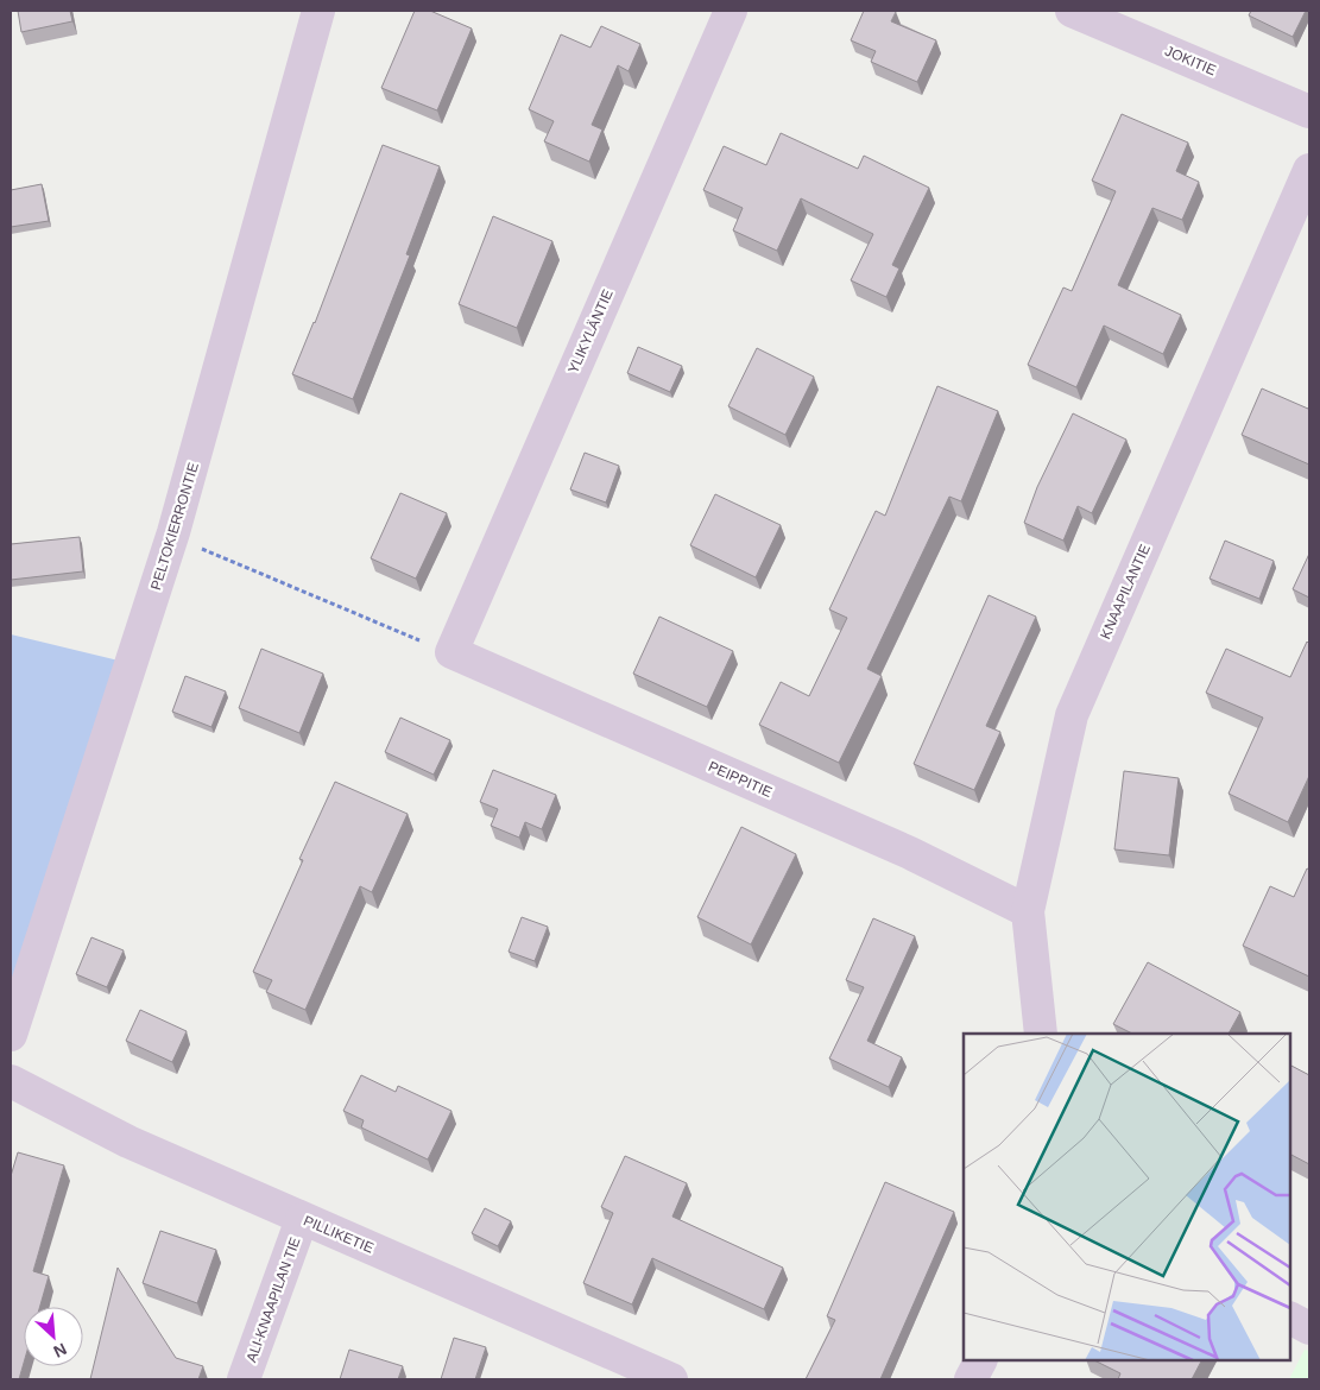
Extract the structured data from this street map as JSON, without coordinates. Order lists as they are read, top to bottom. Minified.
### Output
{"streets":{"street":["JOKITIE","YLIKYLÄNTIE","PELTOKIERRONTIE","KNAAPILANTIE","PEIPPITIE","PILLIKETIE","ALI-KNAAPILAN TIE"]},"crossings":[["YLIKYLÄNTIE","PEIPPITIE"],["KNAAPILANTIE","PEIPPITIE"],["PILLIKETIE","ALI-KNAAPILAN TIE"]],"north":"bottom right"}
